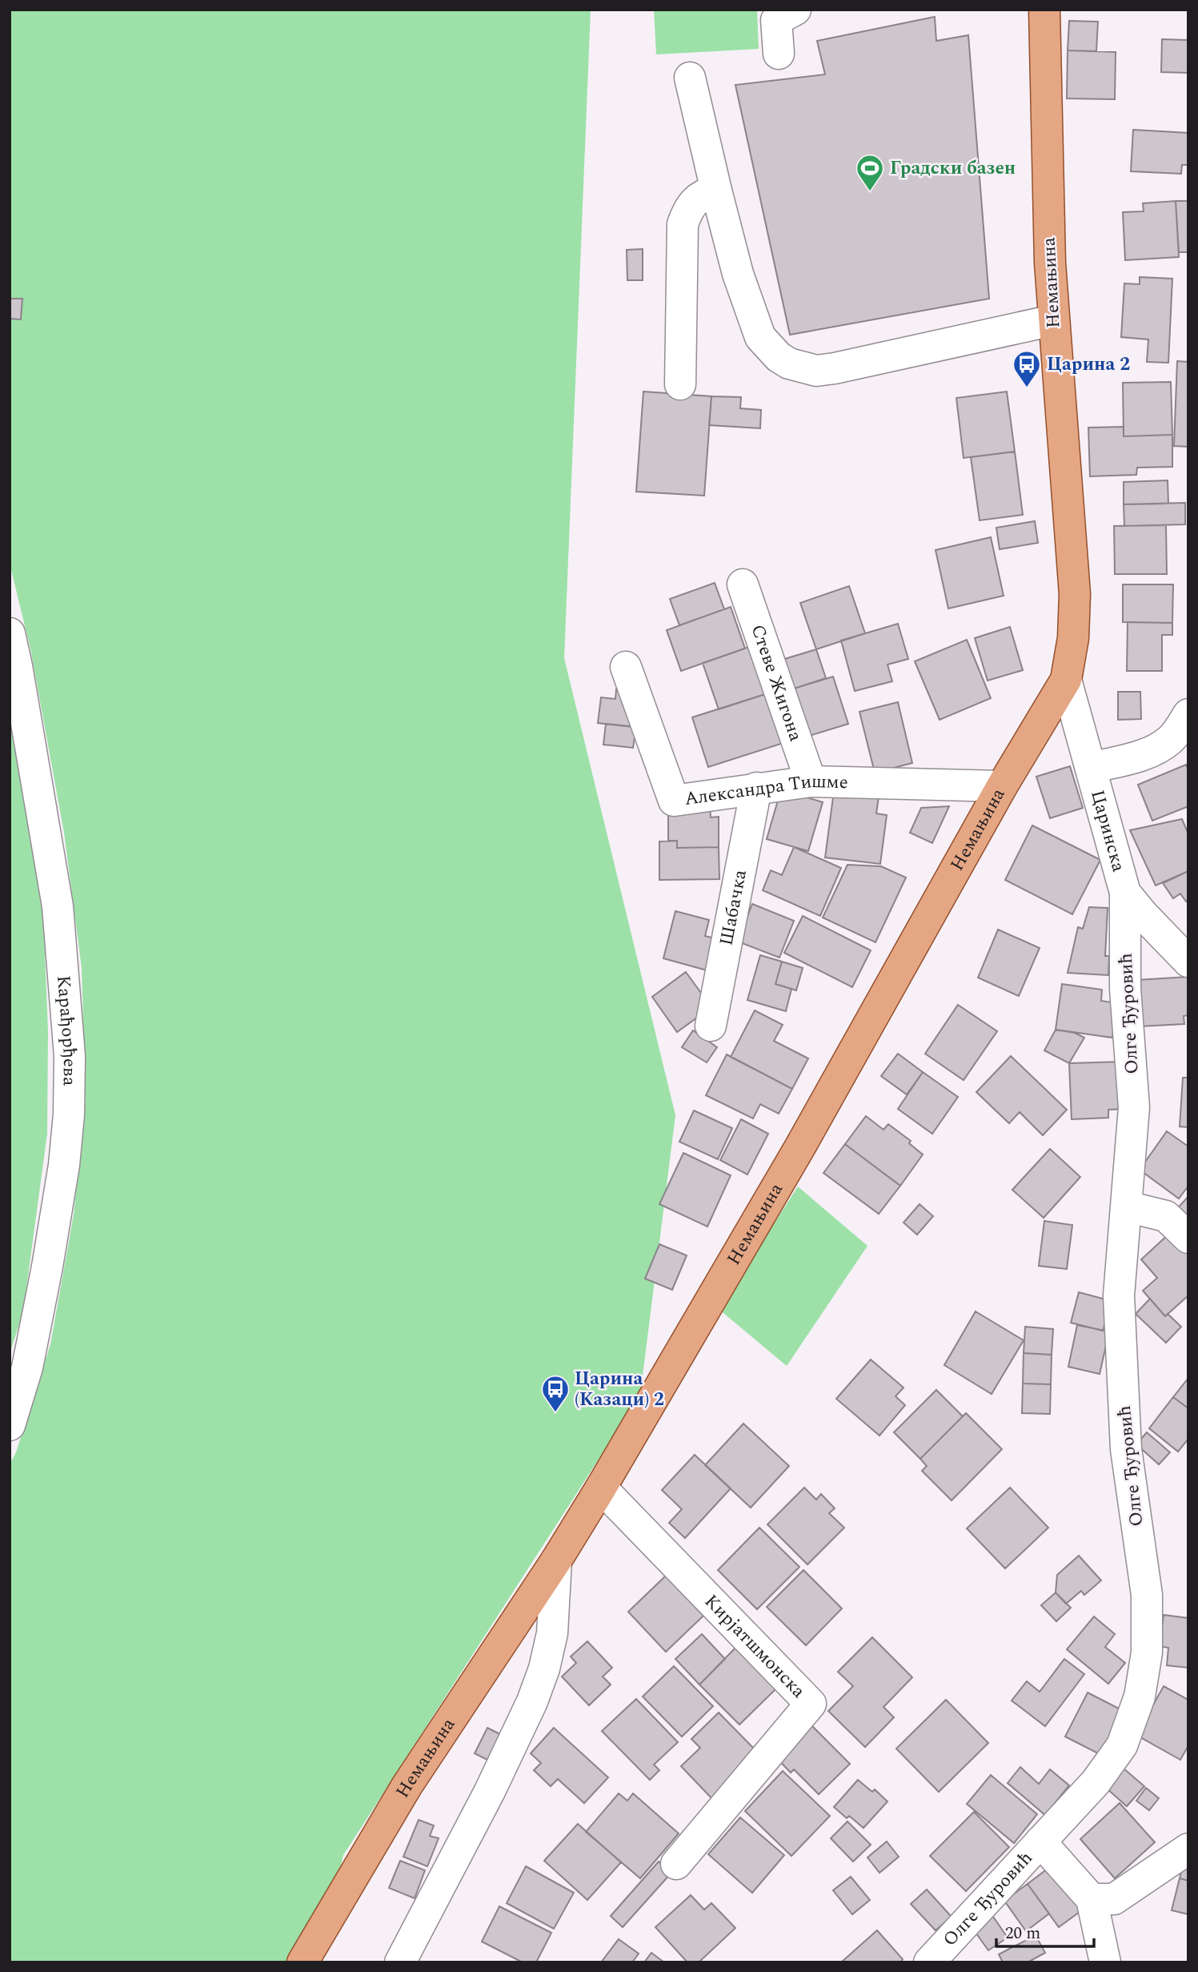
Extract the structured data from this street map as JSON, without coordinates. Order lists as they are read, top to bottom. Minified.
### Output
{"streets":{"main road":["Немањина"],"street":["Стеве Жигона","Александра Тишме","Царинска","Шабачка","Олге Ђуровић","Карађорђева","Кирјатшмонска"]},"crossings":[["Немањина","Александра Тишме"],["Немањина","Царинска"],["Немањина","Кирјатшмонска"],["Стеве Жигона","Александра Тишме"],["Александра Тишме","Шабачка"],["Царинска","Олге Ђуровић"]],"places":{"sports":["Градски базен"],"bus stop":["Царина 2","Царина (Казаци) 2"]},"scale_bar":"20 m"}
